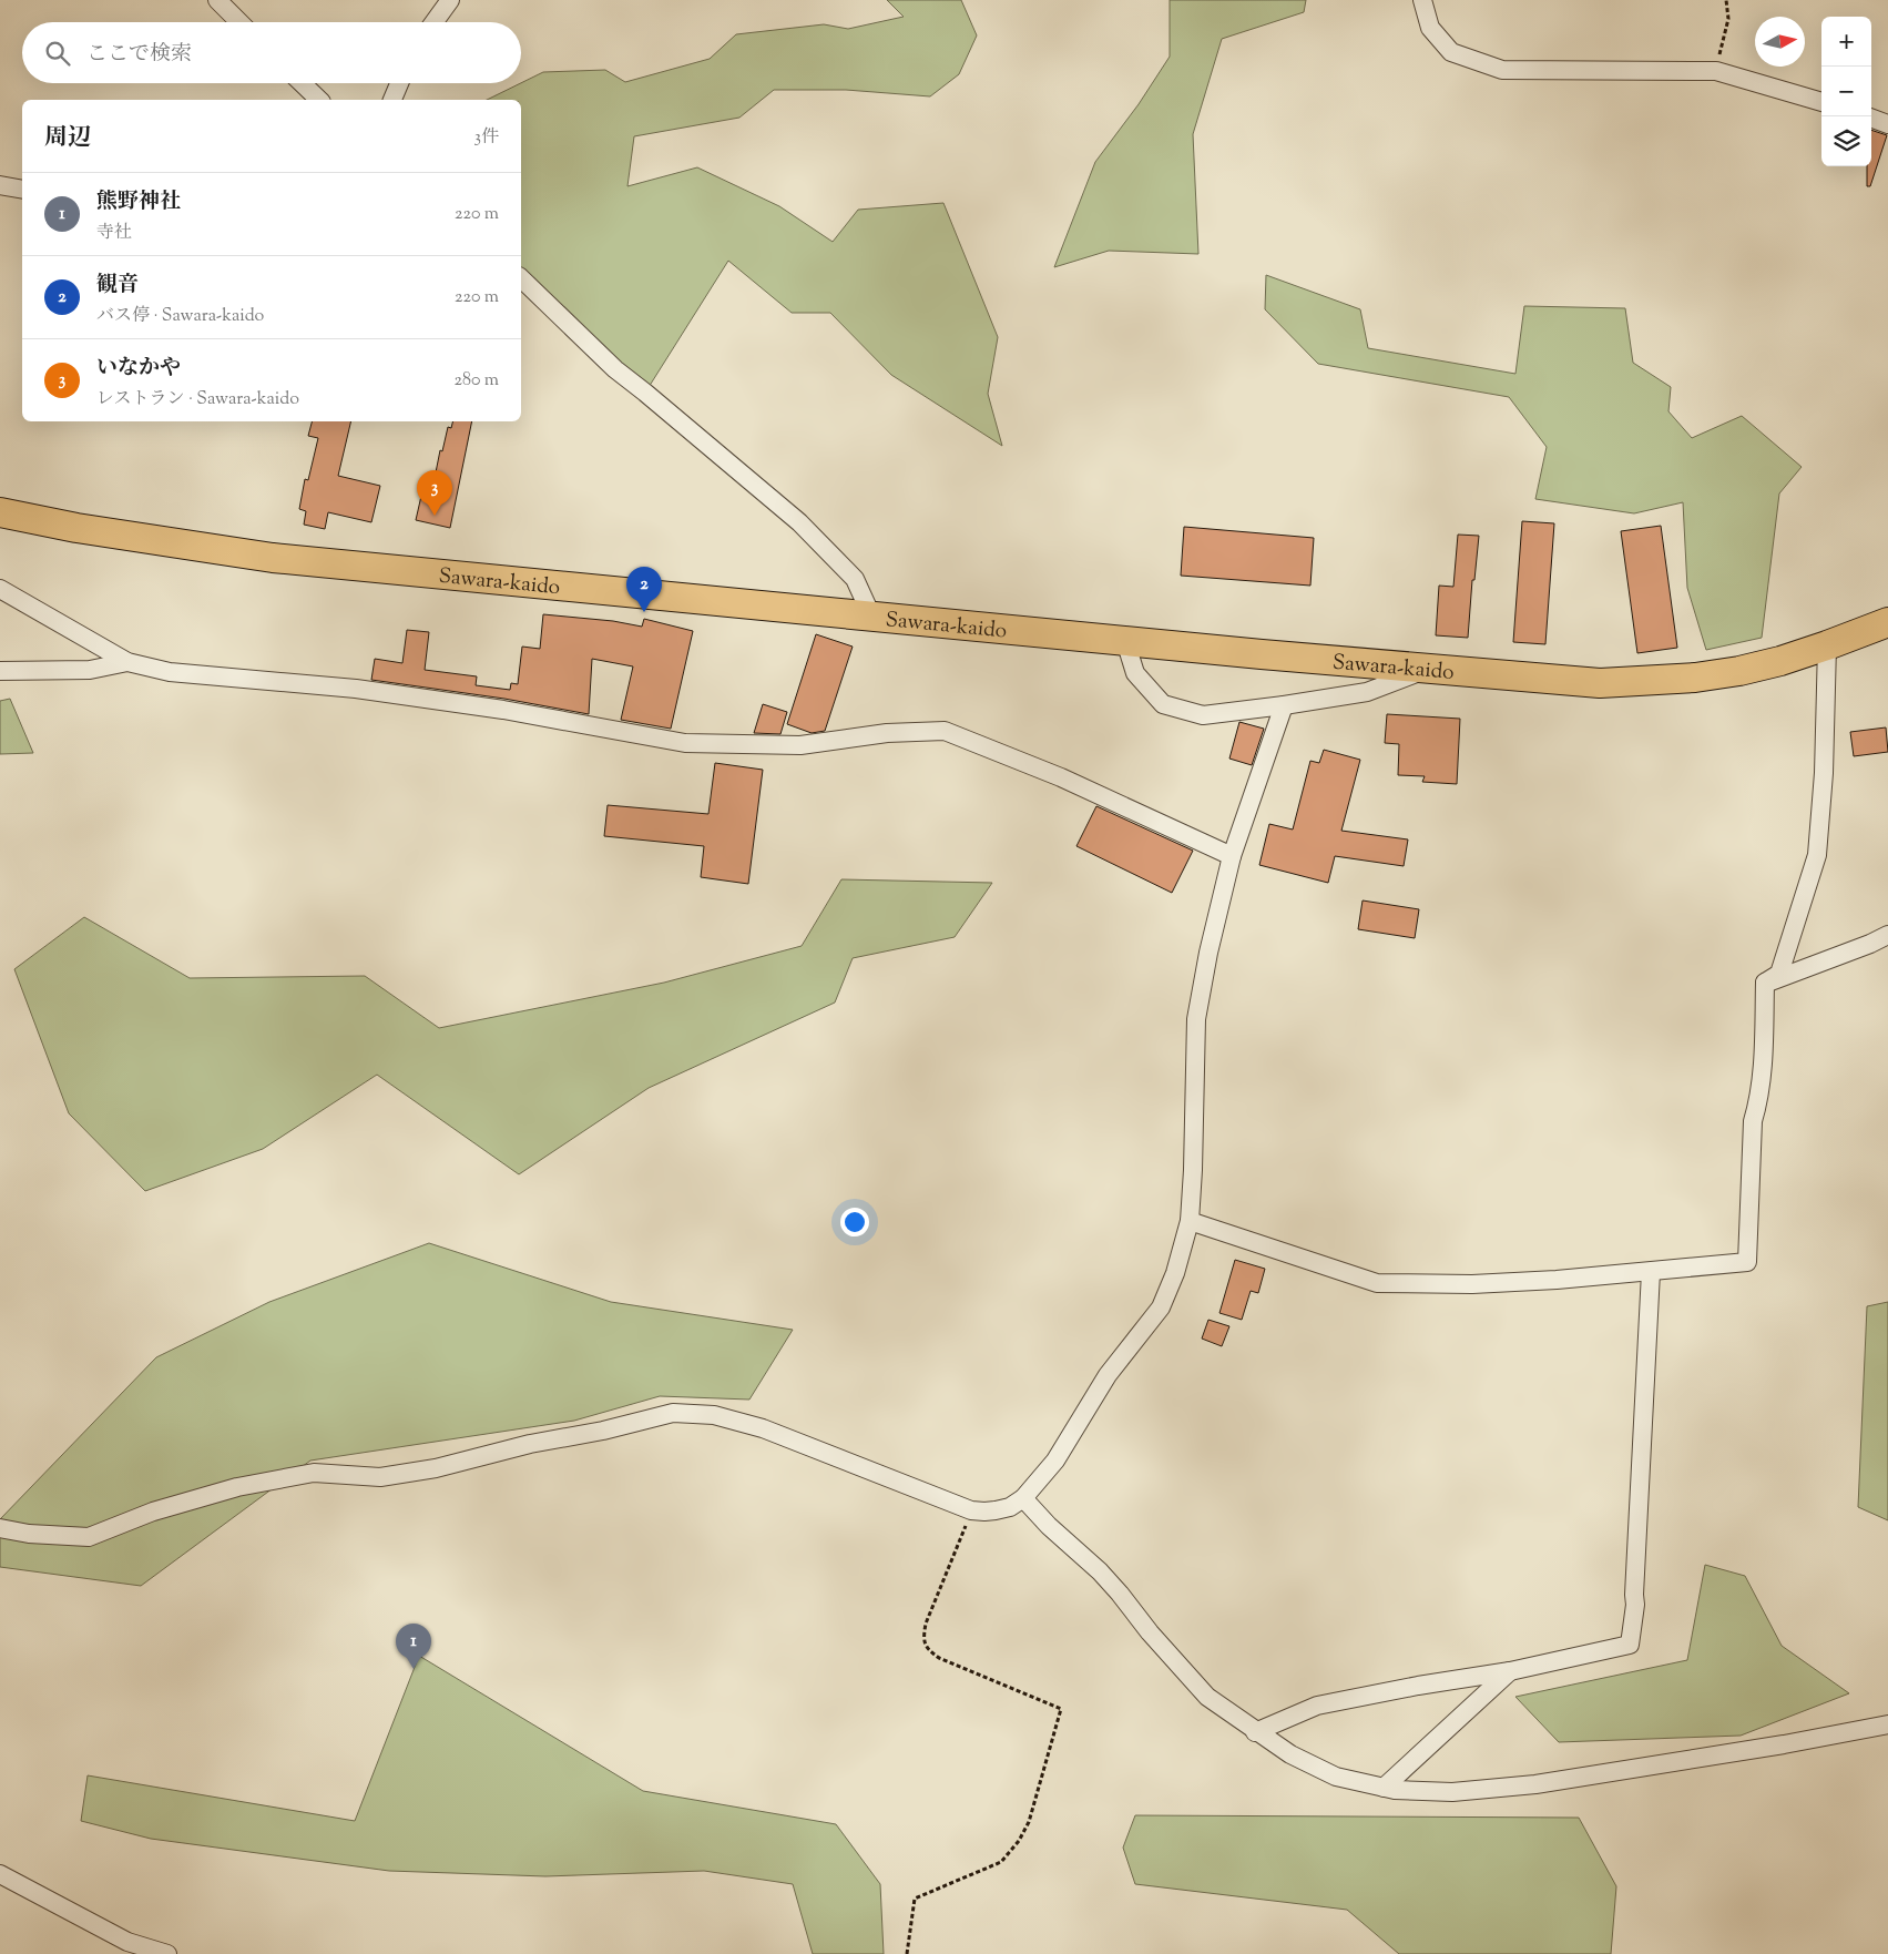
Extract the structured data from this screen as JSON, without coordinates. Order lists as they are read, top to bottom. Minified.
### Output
{"streets":{"highway":["Sawara-kaido"]},"north":"right","page":{"map_buttons":["+","−"],"search":"ここで検索","heading":["周辺","3件"],"list":[{"mark":"1","name":"熊野神社","note":"寺社","value":"220 m"},{"mark":"2","name":"観音","note":"バス停 · Sawara-kaido","value":"220 m"},{"mark":"3","name":"いなかや","note":"レストラン · Sawara-kaido","value":"280 m"}],"pins":["3","2","1"]}}
